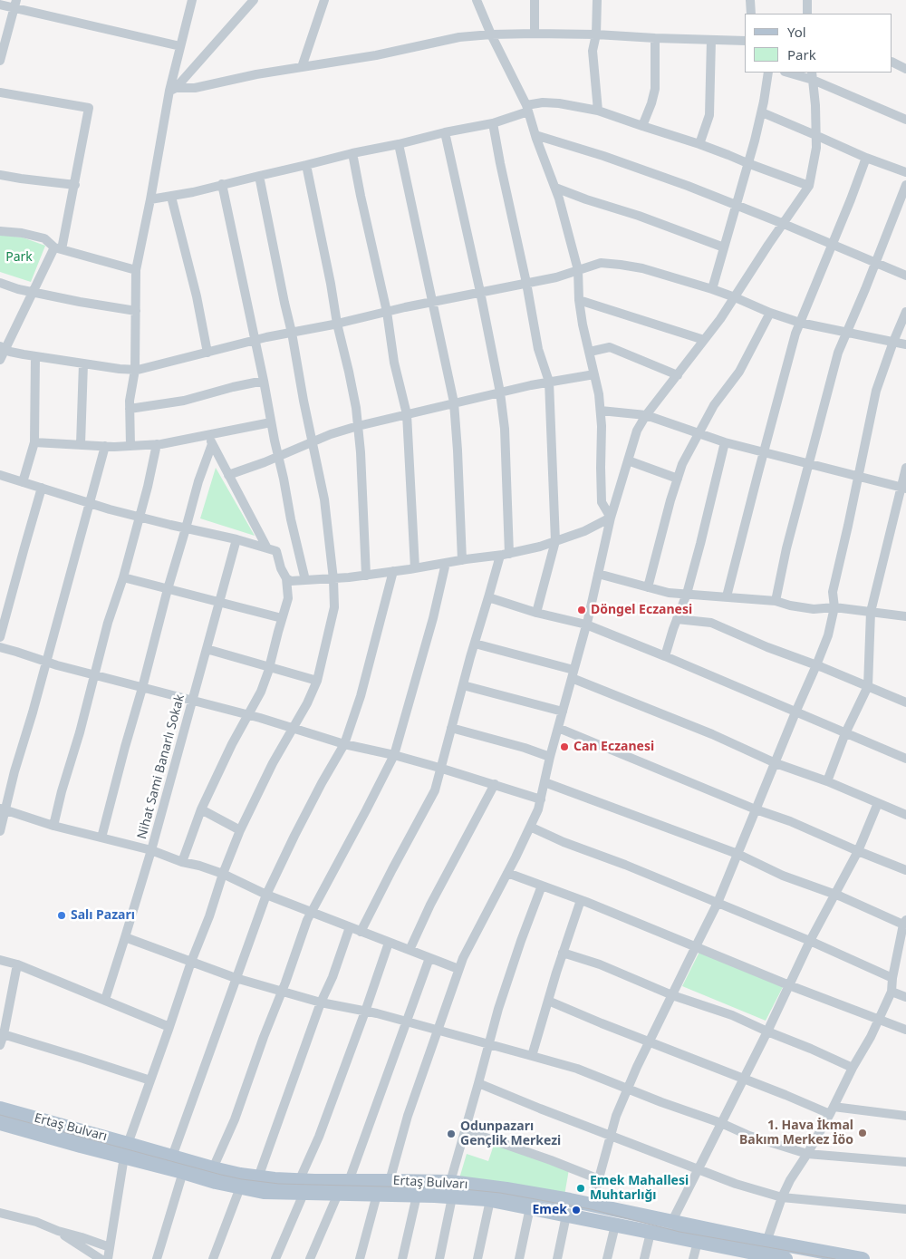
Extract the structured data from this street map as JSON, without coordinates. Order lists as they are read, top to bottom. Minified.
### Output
{"streets":{"main road":["Ertaş Bulvarı"],"street":["Nihat Sami Banarlı Sokak"]},"parks":["Park"],"places":["Döngel Eczanesi","Can Eczanesi","Salı Pazarı","1. Hava İkmal Bakım Merkez İöo","Odunpazarı Gençlik Merkezi","Emek Mahallesi Muhtarlığı","Emek"],"legend":["Yol","Park"]}
